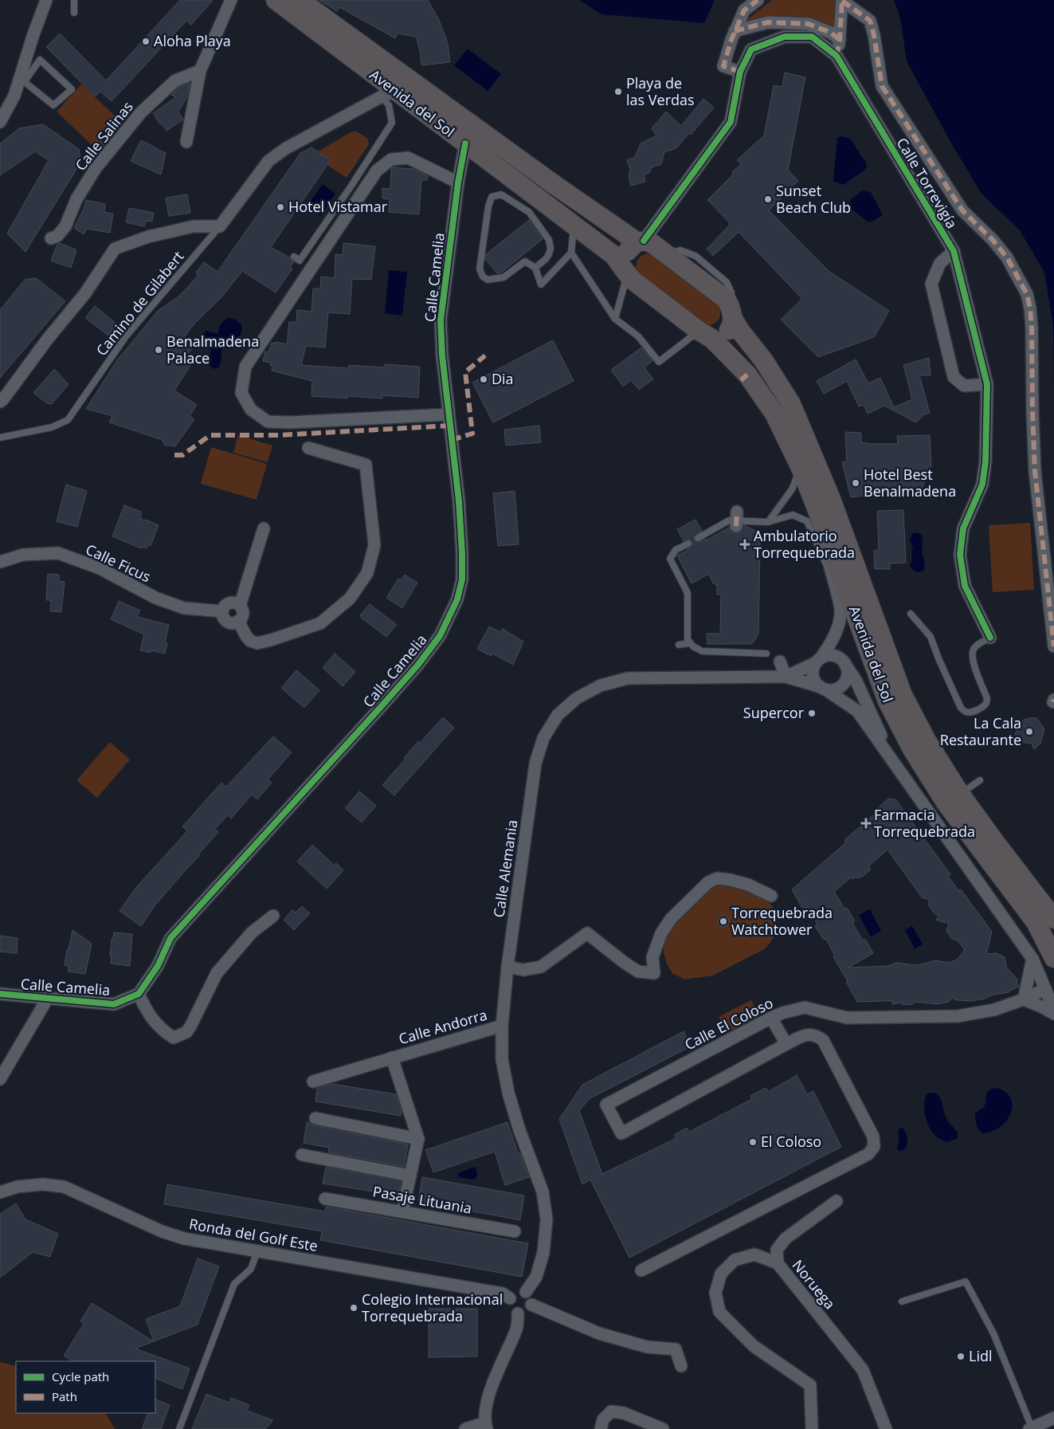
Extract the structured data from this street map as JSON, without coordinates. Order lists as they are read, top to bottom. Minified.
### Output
{"streets":{"main road":["Avenida del Sol"],"street":["Calle Salinas","Calle Torrevigía","Calle Camelia","Calle Ficus","Calle Alemania","Calle El Coloso","Calle Andorra","Pasaje Lituania","Ronda del Golf Este","Noruega"],"lane":["Camino de Gilabert"]},"crossings":[["Avenida del Sol","Calle Torrevigía"],["Avenida del Sol","Calle Camelia"],["Calle Alemania","Calle Andorra"],["Calle Alemania","Ronda del Golf Este"]],"places":{"other":["Aloha Playa","Playa de las Verdas","Sunset Beach Club","Hotel Vistamar","Benalmadena Palace","Dia","Hotel Best Benalmadena","Supercor","La Cala Restaurante","Torrequebrada Watchtower","El Coloso","Colegio Internacional Torrequebrada","Lidl"],"health":["Ambulatorio Torrequebrada","Farmacia Torrequebrada"]},"legend":["Cycle path","Path"]}
